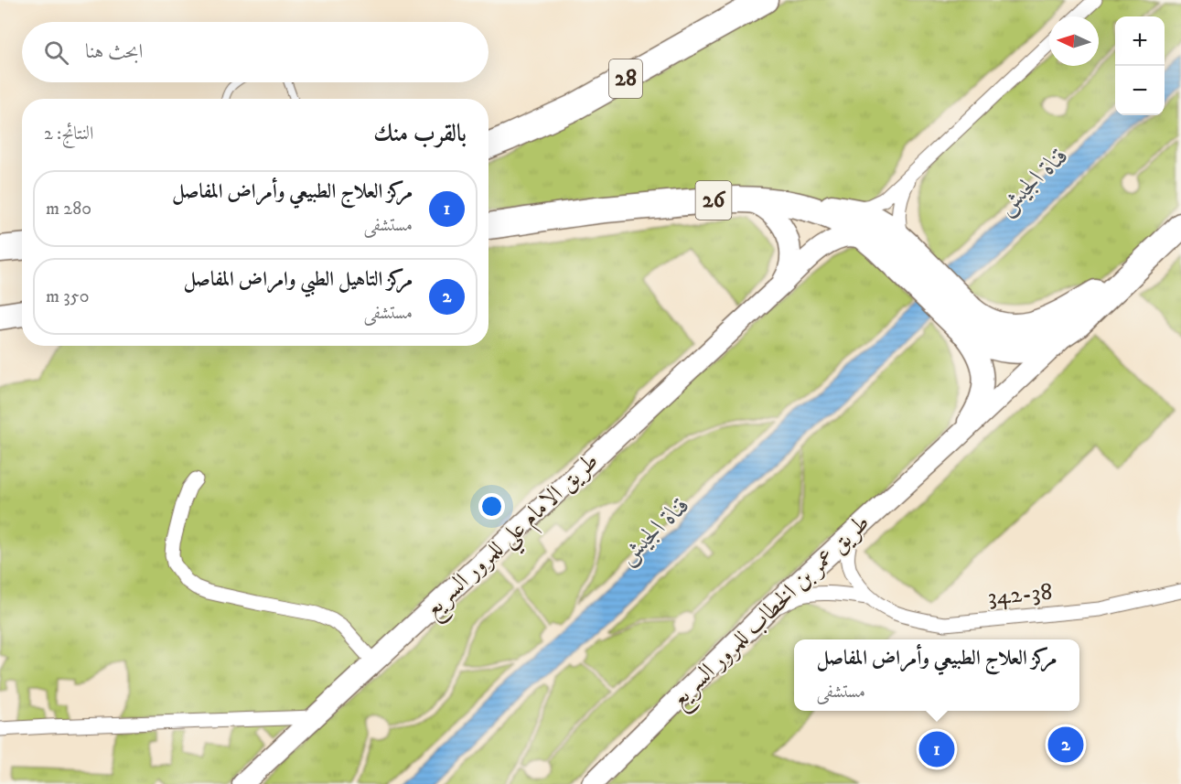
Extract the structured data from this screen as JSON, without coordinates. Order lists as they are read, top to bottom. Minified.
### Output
{"streets":{"highway":["28","26","طريق عمر بن الخطاب للمرور السريع"],"main road":["طريق الامام علي للمرور السريع"],"street":["342-38"]},"crossings":[["طريق الامام علي للمرور السريع","طريق عمر بن الخطاب للمرور السريع"]],"water":["قناة الجيش"],"north":"left","page":{"map_buttons":["+","−"],"search":"ابحث هنا","heading":["بالقرب منك","النتائج: 2"],"list":[{"mark":"1","name":"مركز العلاج الطبيعي وأمراض المفاصل","note":"مستشفى","value":"280 m"},{"mark":"2","name":"مركز التاهيل الطبي وامراض المفاصل","note":"مستشفى","value":"350 m"}],"popup":["مركز العلاج الطبيعي وأمراض المفاصل","مستشفى"],"pins":["2","1"]}}
